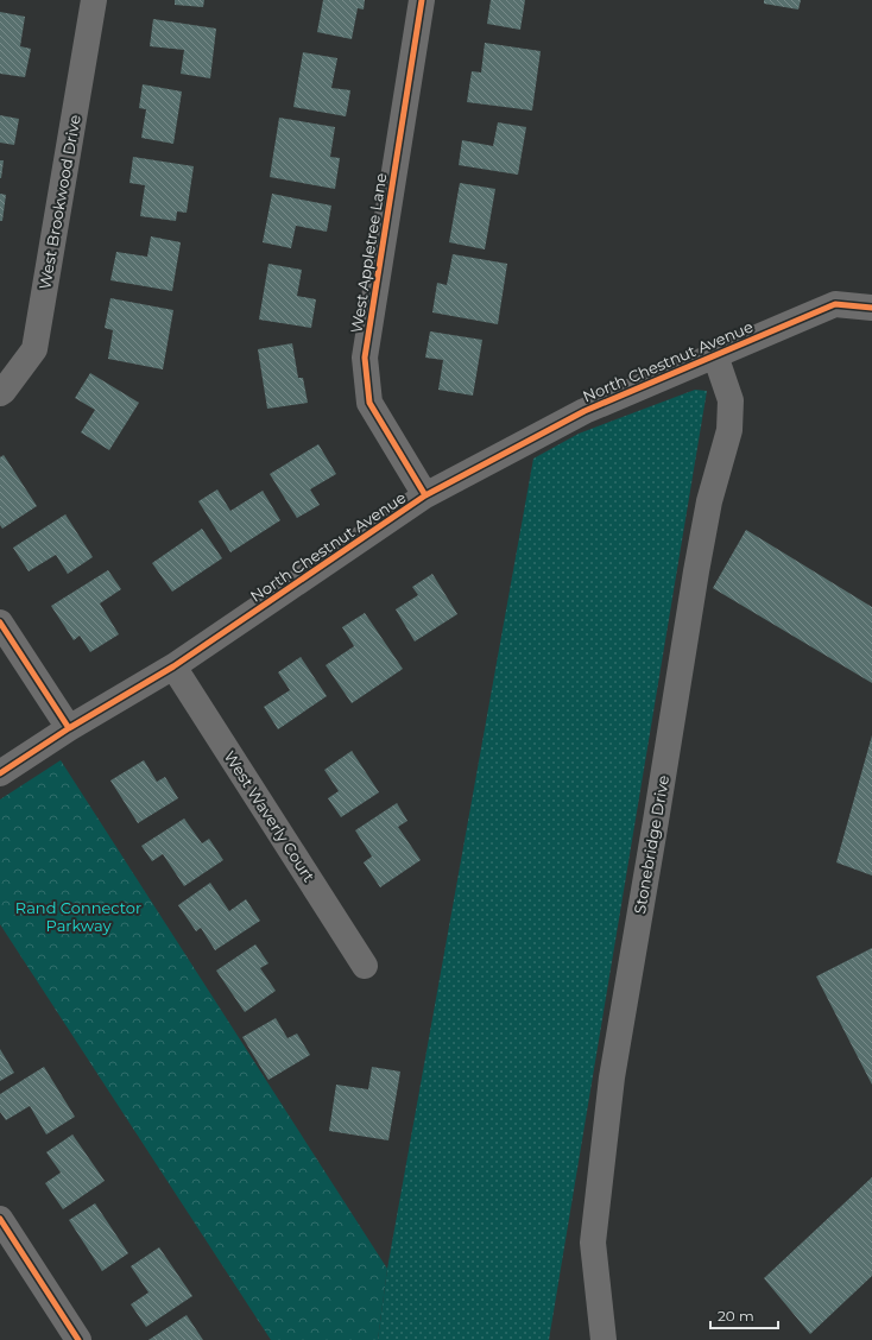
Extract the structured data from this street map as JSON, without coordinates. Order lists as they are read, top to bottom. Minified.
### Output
{"streets":{"street":["West Brookwood Drive","West Appletree Lane","North Chestnut Avenue","West Waverly Court","Stonebridge Drive"]},"crossings":[["West Appletree Lane","North Chestnut Avenue"],["North Chestnut Avenue","West Waverly Court"],["North Chestnut Avenue","Stonebridge Drive"]],"parks":["Rand Connector Parkway"],"scale_bar":"20 m"}
